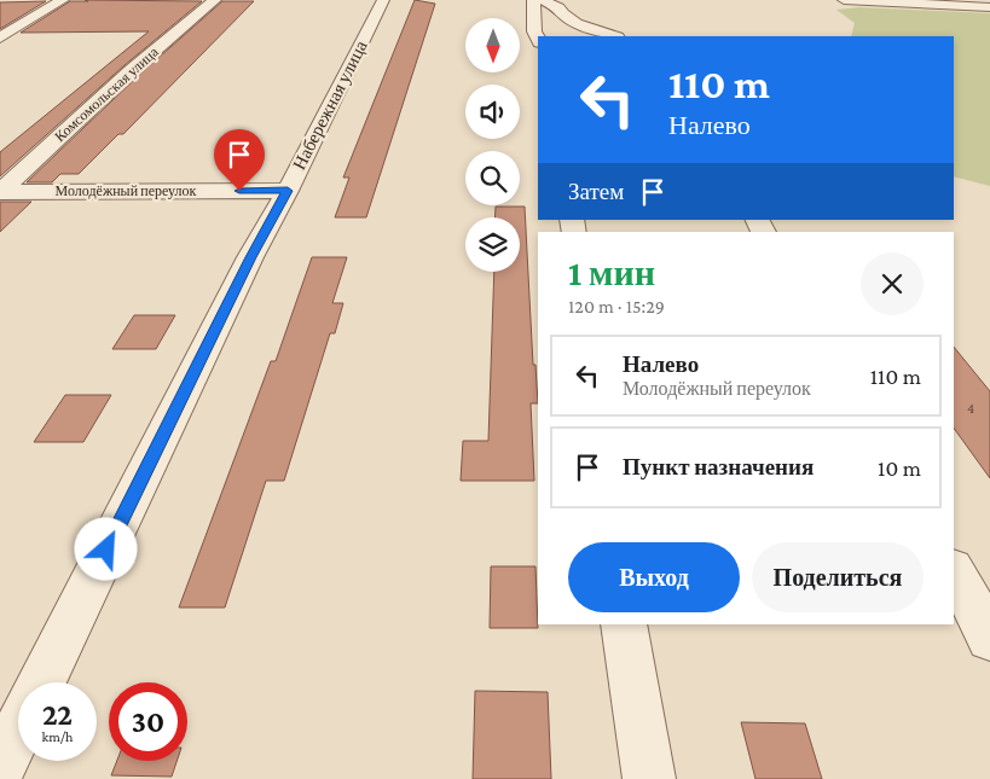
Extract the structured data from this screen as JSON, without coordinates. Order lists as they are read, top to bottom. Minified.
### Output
{"streets":{"street":["Комсомольская улица","Набережная улица","Молодёжный переулок"]},"crossings":[["Комсомольская улица","Молодёжный переулок"],["Набережная улица","Молодёжный переулок"]],"house_numbers":["4"],"north":"bottom","page":{"turn":["110 m","Налево"],"then":"Затем","heading":["1 мин","120 m · 15:29"],"list":[{"name":"Налево","note":"Молодёжный переулок","value":"110 m"},{"name":"Пункт назначения","value":"10 m"}],"buttons":["Выход","Поделиться"],"speed":"22 km/h","limit":"30"}}
